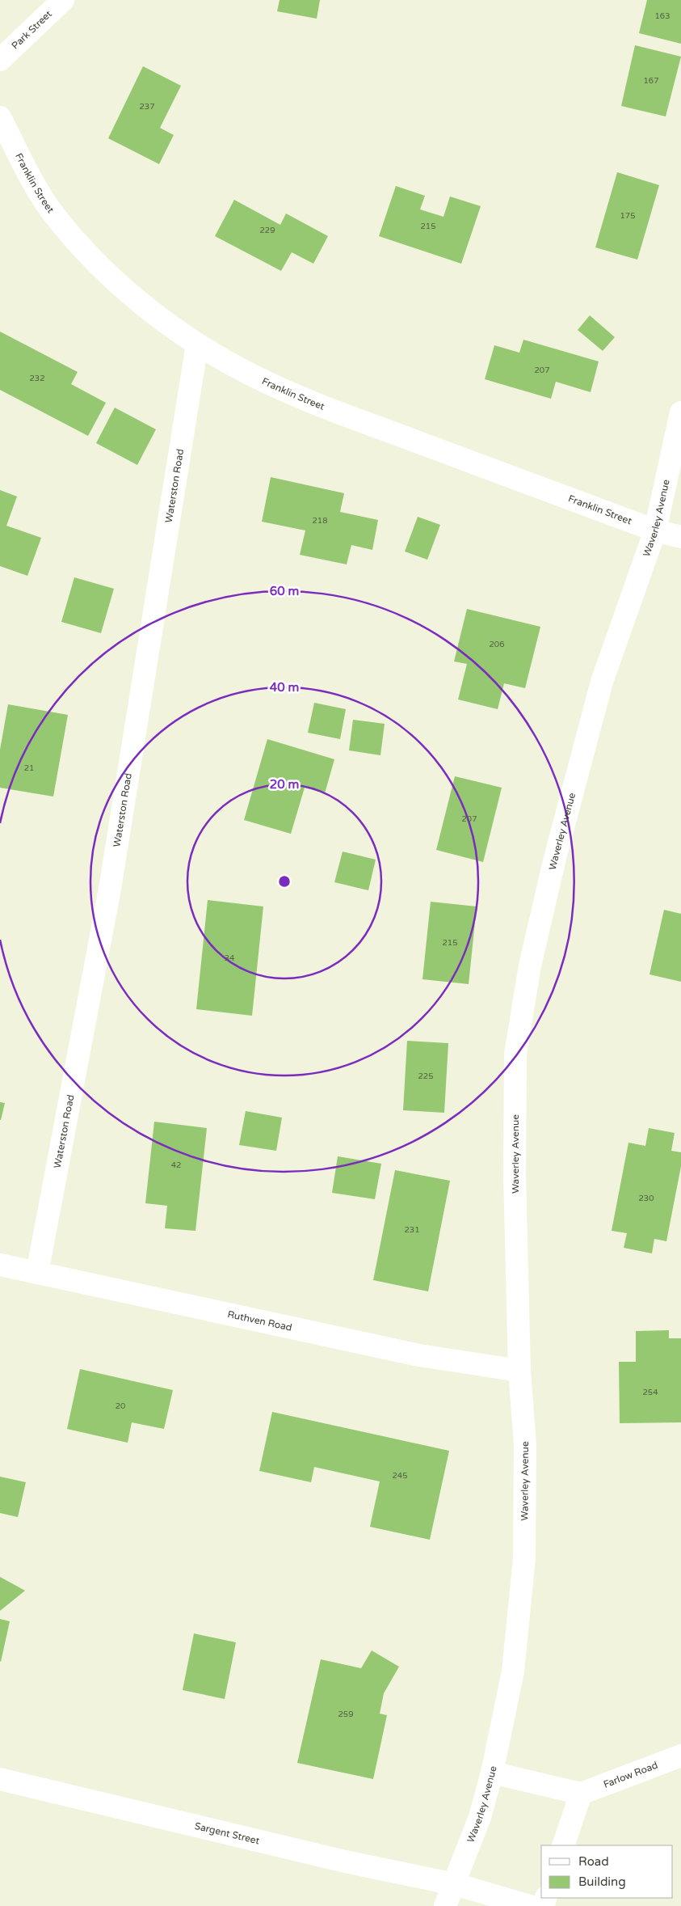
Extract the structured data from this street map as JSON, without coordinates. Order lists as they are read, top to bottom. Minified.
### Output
{"streets":{"street":["Park Street","Franklin Street","Waterston Road","Waverley Avenue","Ruthven Road","Farlow Road","Sargent Street"]},"crossings":[["Franklin Street","Waterston Road"],["Franklin Street","Waverley Avenue"],["Waterston Road","Ruthven Road"],["Waverley Avenue","Ruthven Road"],["Waverley Avenue","Sargent Street"]],"house_numbers":["163","167","237","175","215","229","207","232","218","206","21","207","215","34","225","42","230","231","254","20","245","259"],"legend":["Road","Building"],"rings":["60 m","40 m","20 m"]}
